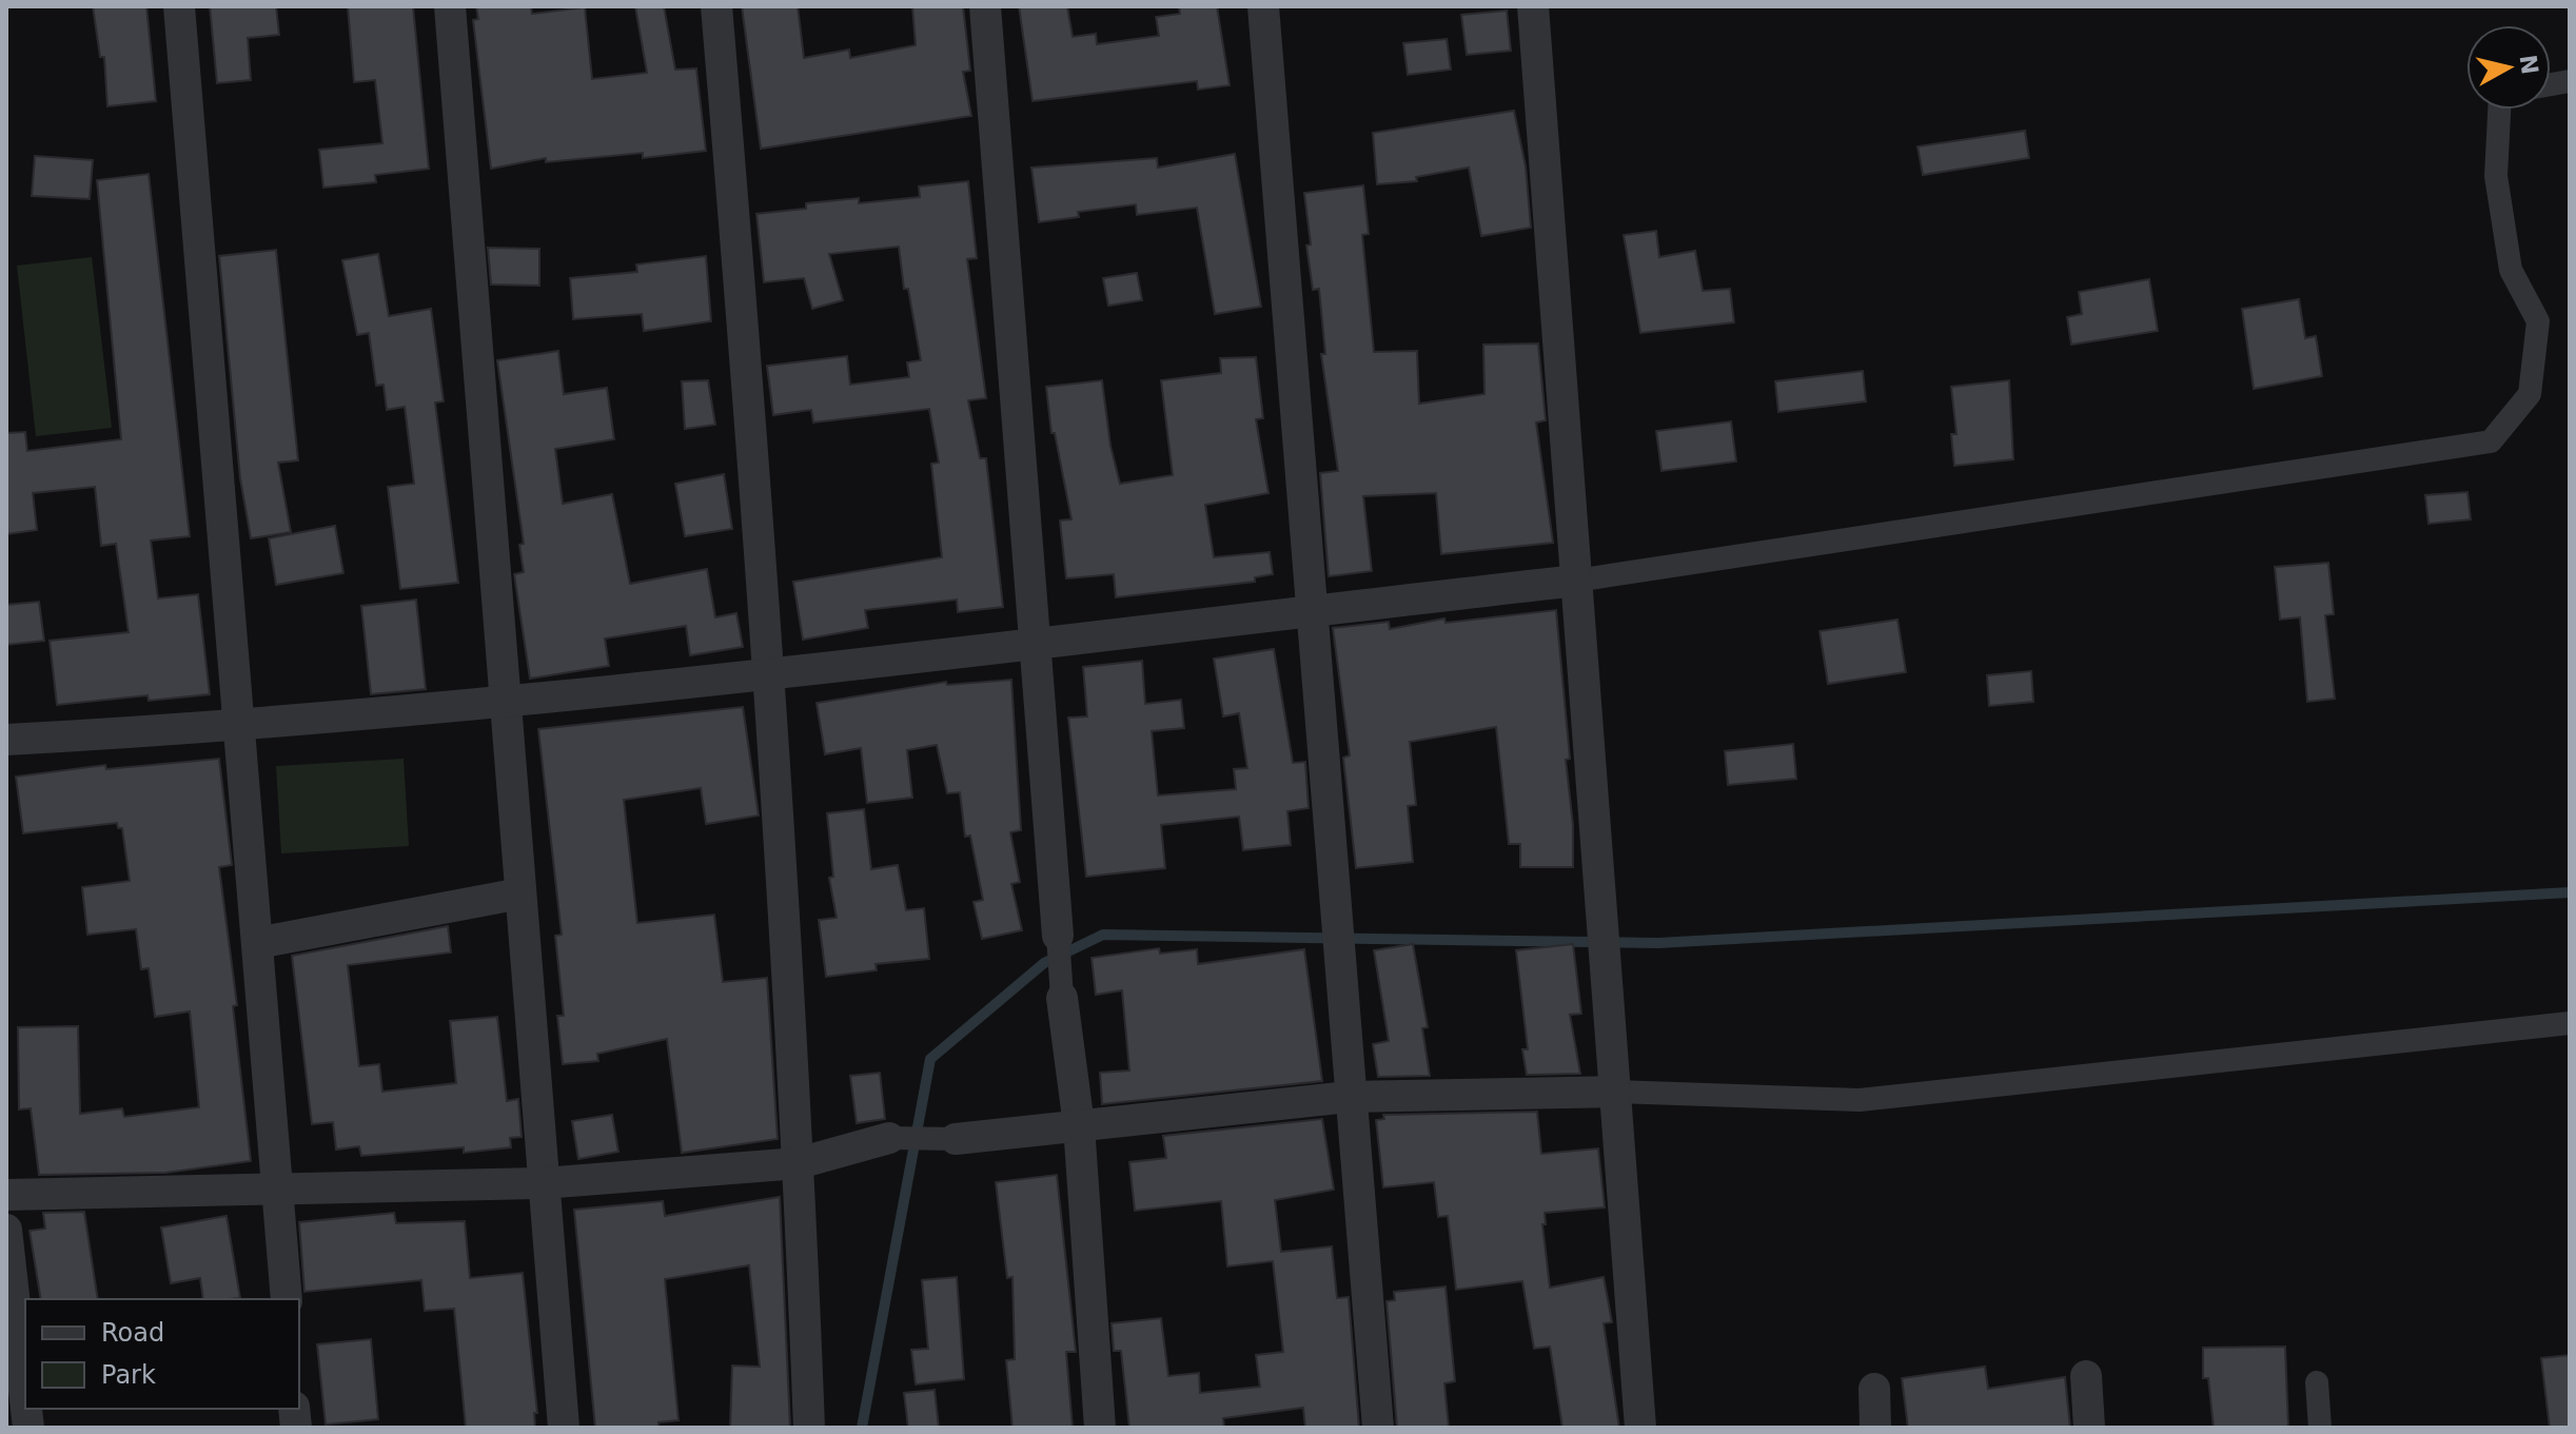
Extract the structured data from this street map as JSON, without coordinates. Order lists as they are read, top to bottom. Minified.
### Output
{"legend":["Road","Park"],"north":"right"}
